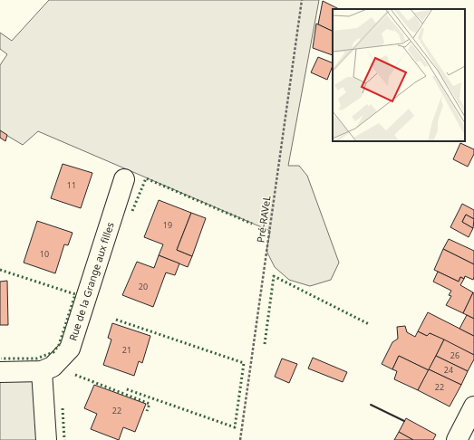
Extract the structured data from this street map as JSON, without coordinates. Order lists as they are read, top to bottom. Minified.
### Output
{"streets":{"street":["Rue de la Grange aux filles"],"path":["Pré-RAVeL"]},"house_numbers":["11","19","10","20","21","26","24","22","22"]}
